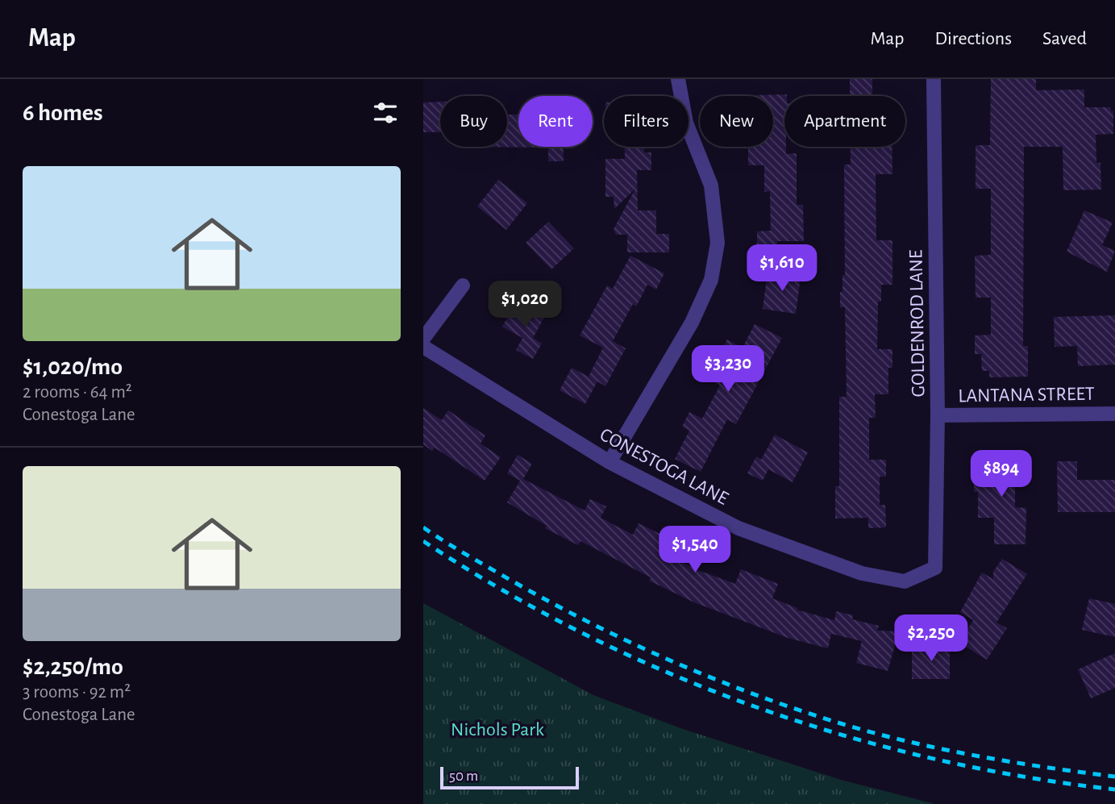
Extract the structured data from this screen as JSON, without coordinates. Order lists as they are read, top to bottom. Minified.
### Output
{"streets":{"street":["GOLDENROD LANE","LANTANA STREET","CONESTOGA LANE"]},"crossings":[["GOLDENROD LANE","LANTANA STREET"],["GOLDENROD LANE","CONESTOGA LANE"]],"parks":["Nichols Park"],"scale_bar":"50 m","page":{"header":"Map","nav":["Map","Directions","Saved"],"heading":"6 homes","chip":["Buy","Rent","Filters","New","Apartment"],"list":[{"name":"$1,020/mo","note":"2 rooms · 64 m² · Conestoga Lane"},{"name":"$2,250/mo","note":"3 rooms · 92 m² · Conestoga Lane"}],"price":["$1,610","$1,020","$3,230","$894","$1,540","$2,250"],"scale":"50 m"}}
